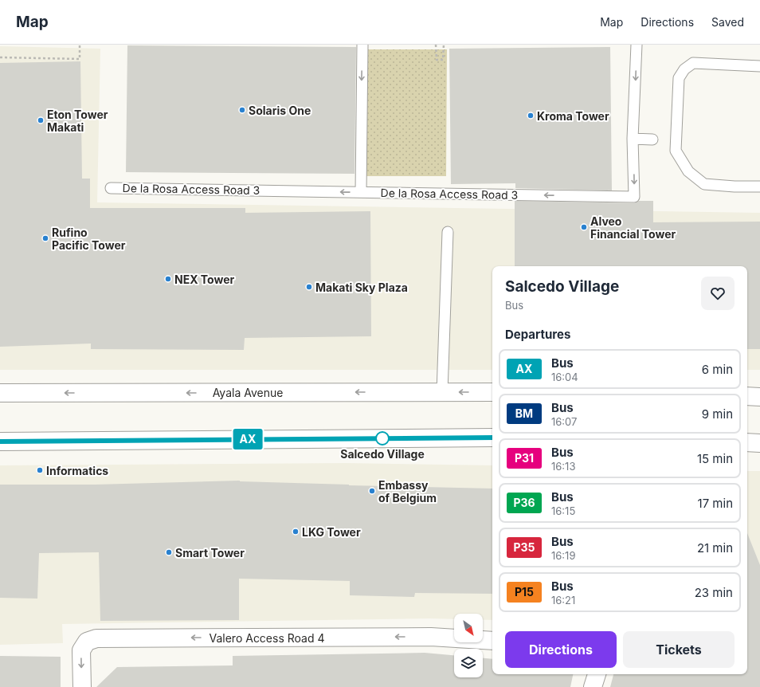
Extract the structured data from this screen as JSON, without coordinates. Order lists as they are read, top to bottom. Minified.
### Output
{"streets":{"main road":["Ayala Avenue","Valero Access Road 4"],"lane":["De la Rosa Access Road 3"]},"one_way":["De la Rosa Access Road 3","Valero Access Road 4"],"places":["Solaris One","Kroma Tower","Eton Tower Makati","Alveo Financial Tower","Rufino Pacific Tower","NEX Tower","Makati Sky Plaza","Salcedo Village","Informatics","Embassy of Belgium","LKG Tower","Smart Tower"],"lines":["bus line AX"],"north":"bottom right","page":{"header":"Map","nav":["Map","Directions","Saved"],"on_map":"AX","heading":[["Salcedo Village","Bus"],"Departures"],"list":[{"mark":"AX","name":"Bus","note":"16:04","value":"6 min"},{"mark":"BM","name":"Bus","note":"16:07","value":"9 min"},{"mark":"P31","name":"Bus","note":"16:13","value":"15 min"},{"mark":"P36","name":"Bus","note":"16:15","value":"17 min"},{"mark":"P35","name":"Bus","note":"16:19","value":"21 min"},{"mark":"P15","name":"Bus","note":"16:21","value":"23 min"}],"buttons":["Directions","Tickets"]}}
